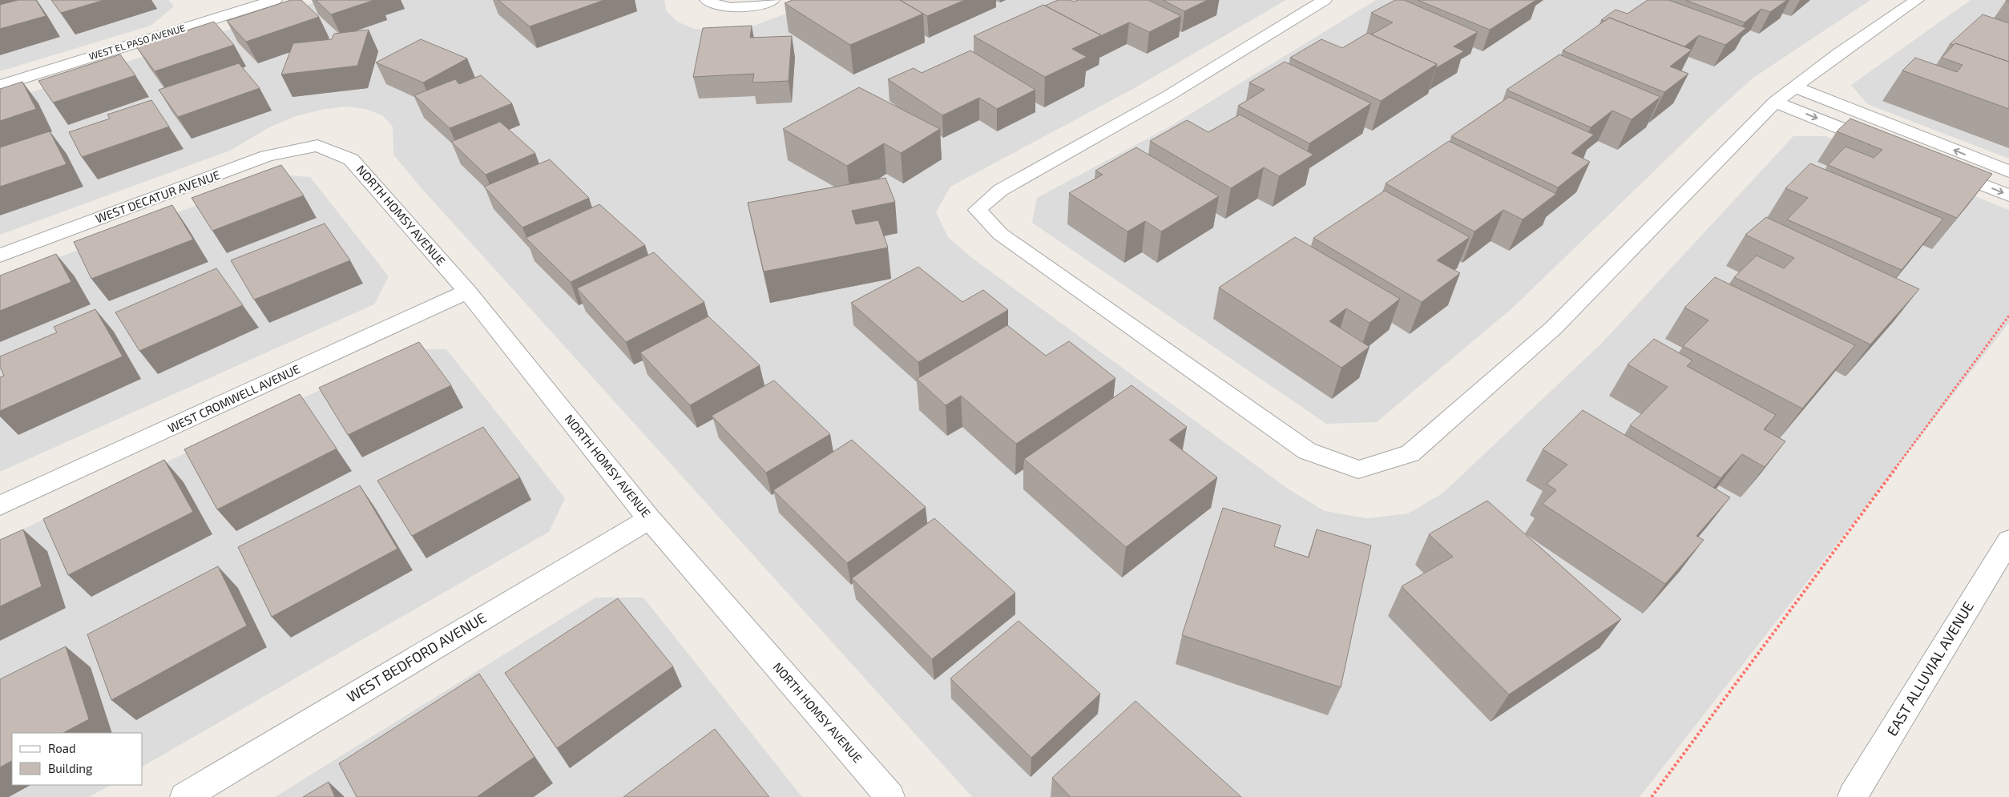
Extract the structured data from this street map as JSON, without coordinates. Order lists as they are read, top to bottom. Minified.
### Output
{"streets":{"street":["WEST EL PASO AVENUE","WEST DECATUR AVENUE","NORTH HOMSY AVENUE","WEST CROMWELL AVENUE","WEST BEDFORD AVENUE","EAST ALLUVIAL AVENUE"]},"crossings":[["WEST DECATUR AVENUE","NORTH HOMSY AVENUE"],["NORTH HOMSY AVENUE","WEST CROMWELL AVENUE"],["NORTH HOMSY AVENUE","WEST BEDFORD AVENUE"]],"legend":["Road","Building"]}
